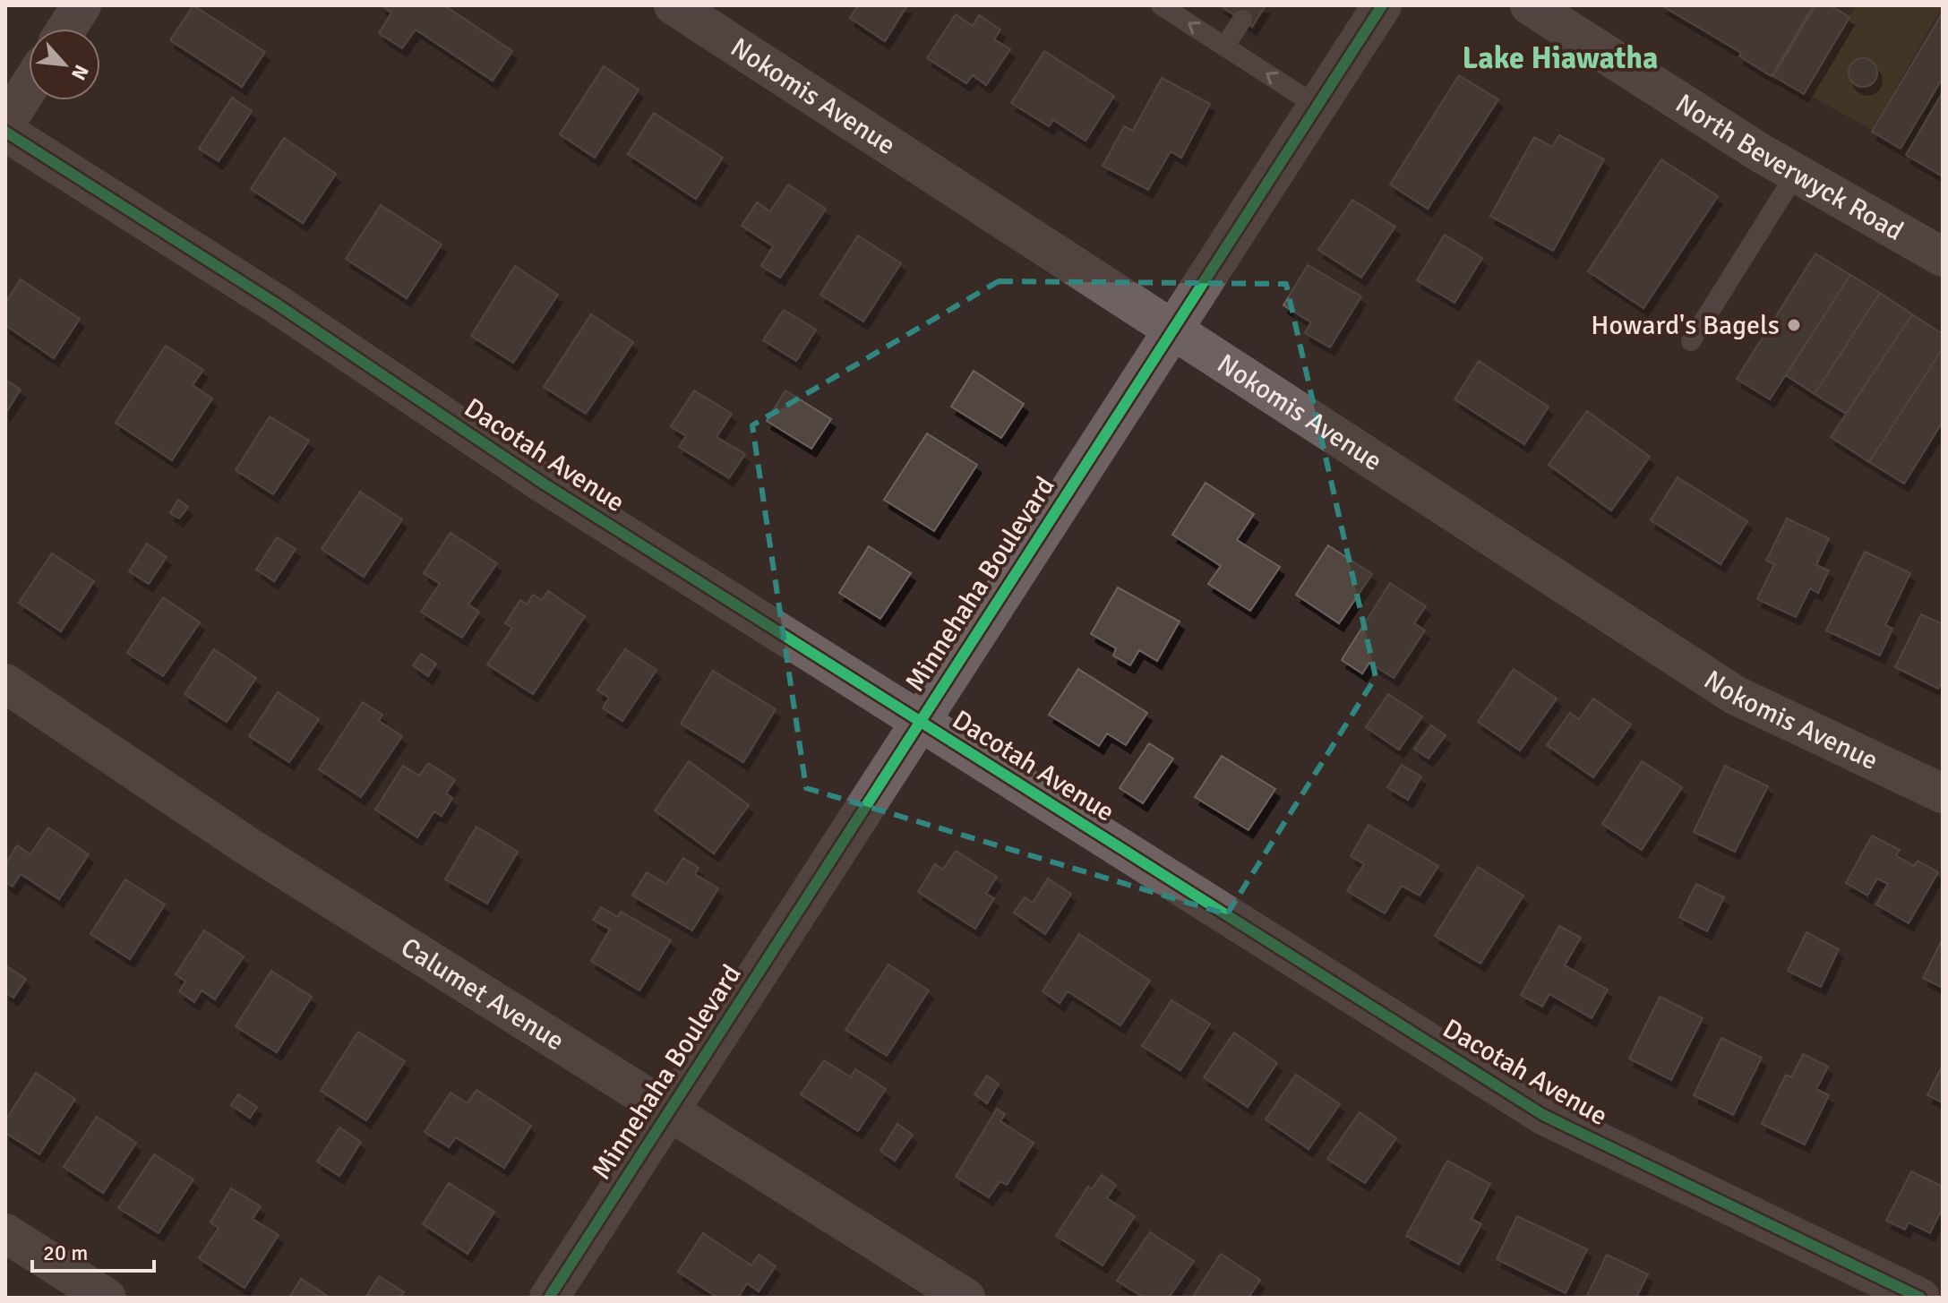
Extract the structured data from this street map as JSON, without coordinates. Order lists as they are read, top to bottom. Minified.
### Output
{"streets":{"street":["Nokomis Avenue","North Beverwyck Road","Dacotah Avenue","Minnehaha Boulevard","Calumet Avenue"]},"crossings":[["Nokomis Avenue","Minnehaha Boulevard"],["Dacotah Avenue","Minnehaha Boulevard"],["Minnehaha Boulevard","Calumet Avenue"]],"districts":["Lake Hiawatha"],"places":["Howard's Bagels"],"scale_bar":"20 m","north":"bottom right"}
